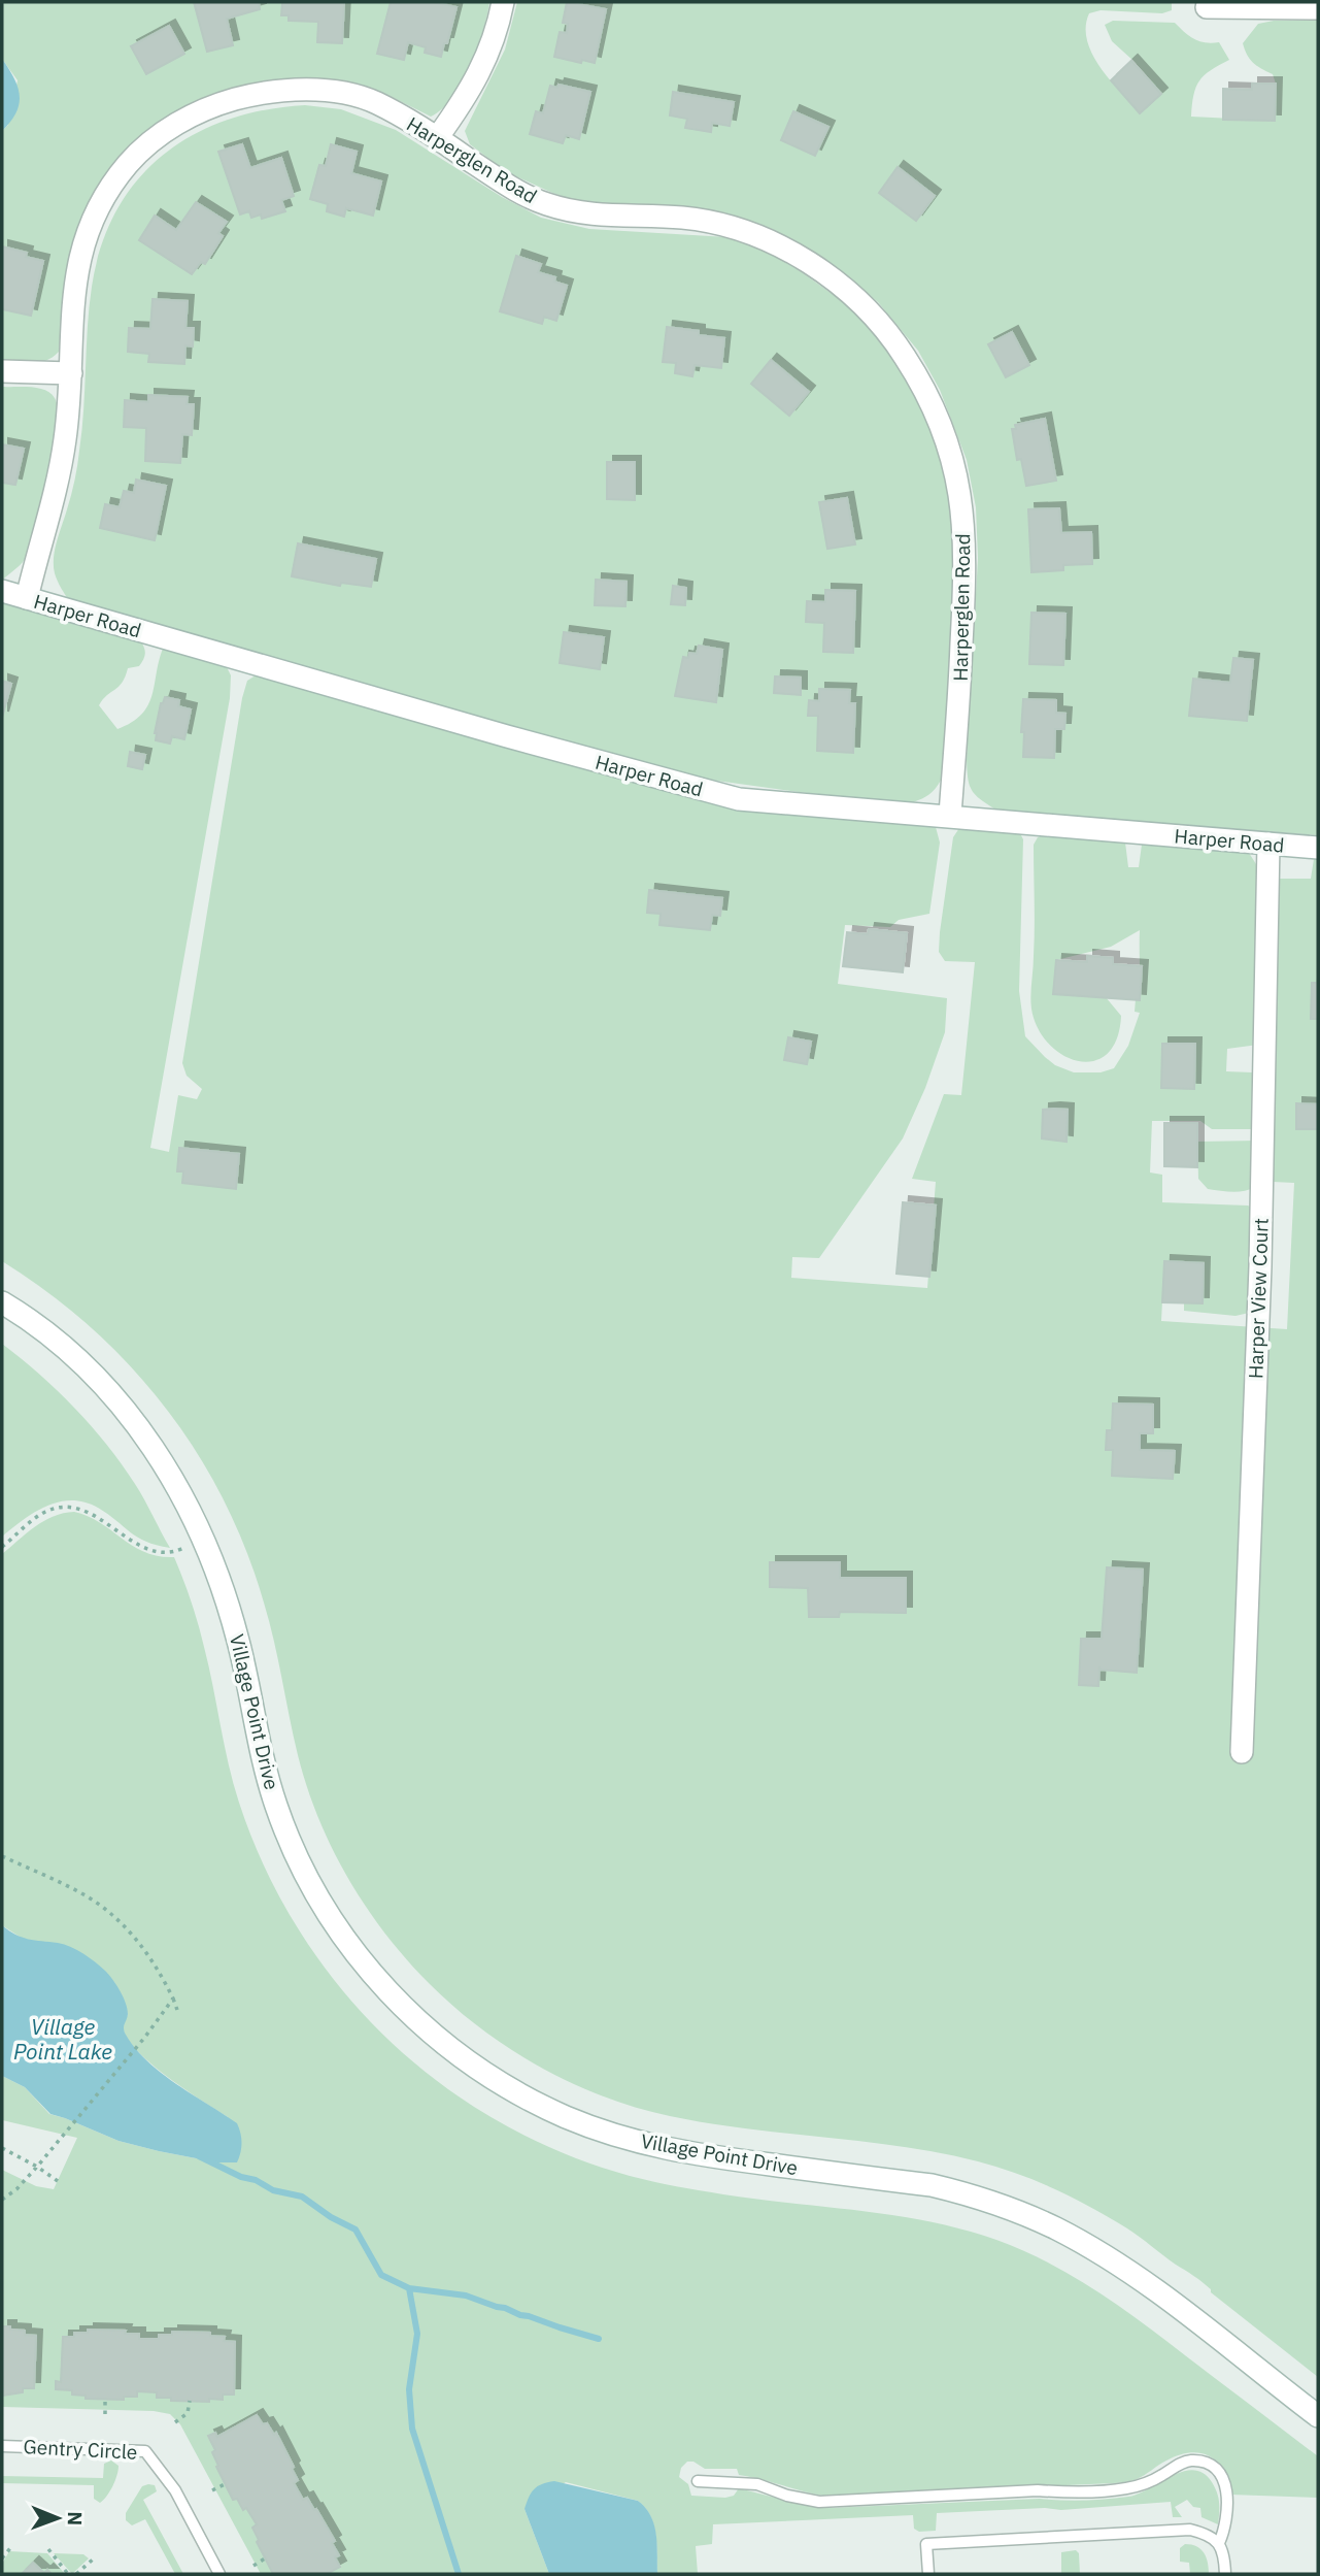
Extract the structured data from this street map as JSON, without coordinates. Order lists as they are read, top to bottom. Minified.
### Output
{"streets":{"street":["Harperglen Road","Harper Road","Harper View Court","Village Point Drive"],"lane":["Gentry Circle"]},"crossings":[["Harperglen Road","Harper Road"],["Harper Road","Harper View Court"]],"water":["Village Point Lake"],"north":"right"}
